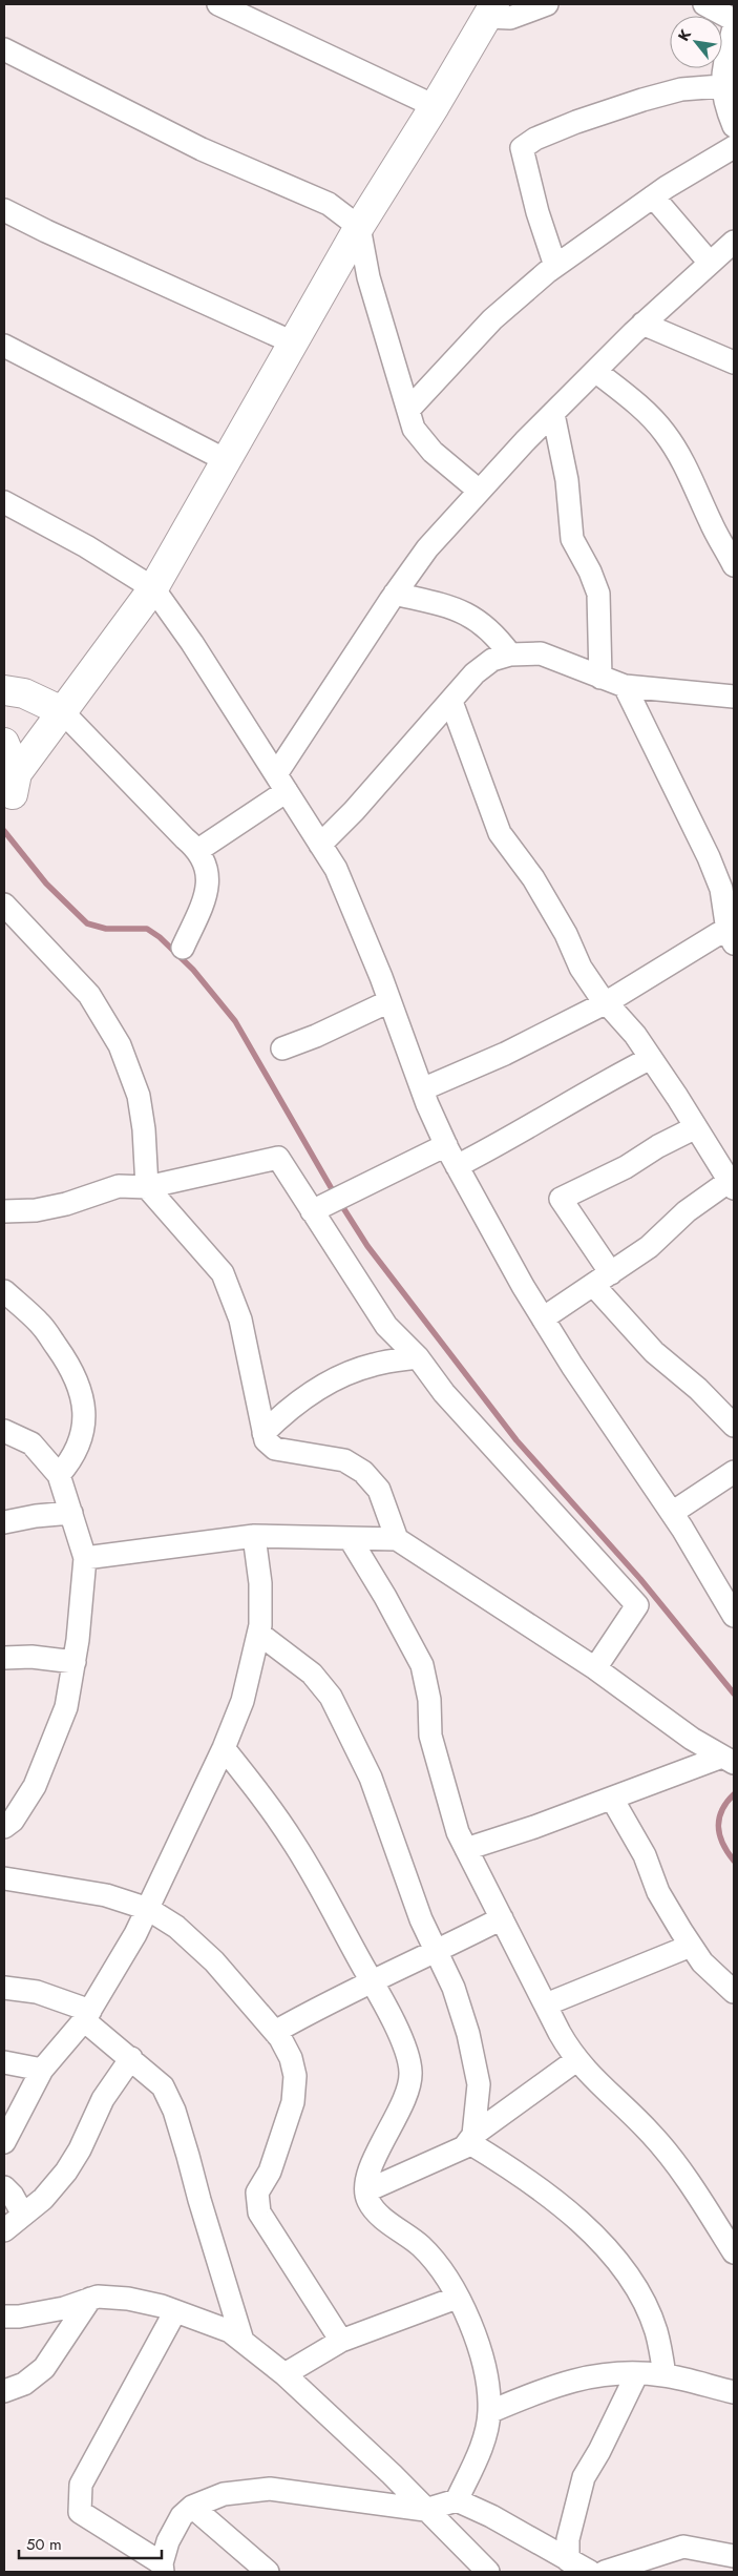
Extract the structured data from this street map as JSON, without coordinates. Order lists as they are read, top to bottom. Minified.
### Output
{"scale_bar":"50 m","north":"top left"}
